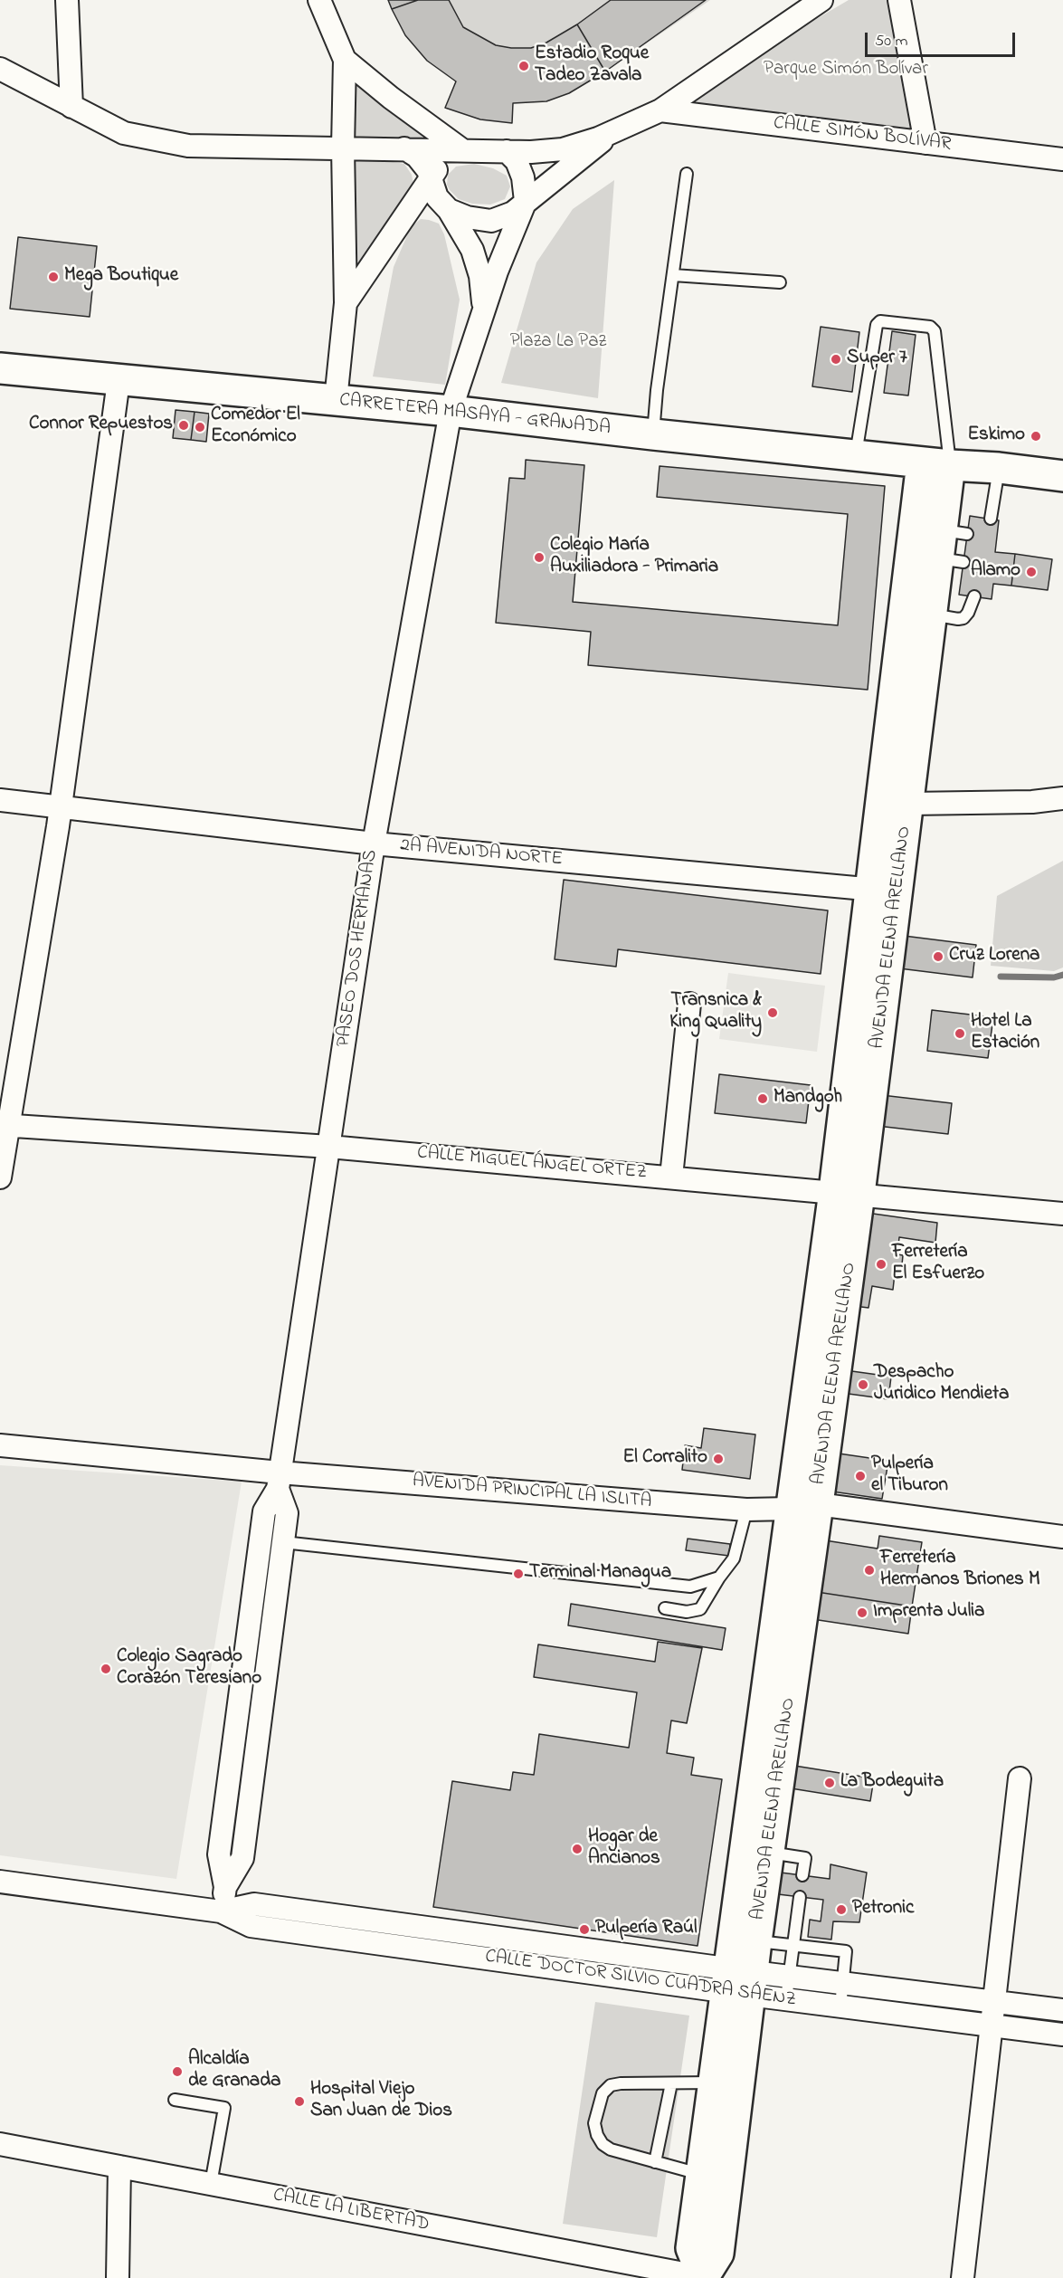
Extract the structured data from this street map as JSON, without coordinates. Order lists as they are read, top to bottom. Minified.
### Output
{"streets":{"main road":["CARRETERA MASAYA - GRANADA","AVENIDA ELENA ARELLANO"],"street":["CALLE SIMÓN BOLÍVAR","2A AVENIDA NORTE","PASEO DOS HERMANAS","CALLE MIGUEL ÁNGEL ORTEZ","AVENIDA PRINCIPAL LA ISLITA","CALLE DOCTOR SILVIO CUADRA SÁENZ","CALLE LA LIBERTAD"]},"crossings":[["CARRETERA MASAYA - GRANADA","AVENIDA ELENA ARELLANO"],["CARRETERA MASAYA - GRANADA","PASEO DOS HERMANAS"],["2A AVENIDA NORTE","AVENIDA ELENA ARELLANO"],["2A AVENIDA NORTE","PASEO DOS HERMANAS"],["AVENIDA ELENA ARELLANO","CALLE MIGUEL ÁNGEL ORTEZ"],["AVENIDA ELENA ARELLANO","AVENIDA PRINCIPAL LA ISLITA"],["AVENIDA ELENA ARELLANO","CALLE DOCTOR SILVIO CUADRA SÁENZ"],["AVENIDA ELENA ARELLANO","CALLE LA LIBERTAD"],["PASEO DOS HERMANAS","CALLE MIGUEL ÁNGEL ORTEZ"],["PASEO DOS HERMANAS","AVENIDA PRINCIPAL LA ISLITA"],["PASEO DOS HERMANAS","CALLE DOCTOR SILVIO CUADRA SÁENZ"]],"parks":["Parque Simón Bolívar","Plaza La Paz"],"places":["Estadio Roque Tadeo Zavala","Mega Boutique","Super 7","Connor Repuestos","Comedor El Económico","Eskimo","Colegio María Auxiliadora - Primaria","Alamo","Cruz Lorena","Transnica & King Quality","Hotel La Estación","Mandgoh","Ferretería El Esfuerzo","Despacho Juridico Mendieta","El Corralito","Pulpería el Tiburon","Ferretería Hermanos Briones M","Terminal Managua","Imprenta Julia","Colegio Sagrado Corazón Teresiano","La Bodeguita","Hogar de Ancianos","Petronic","Pulpería Raúl","Alcaldía de Granada","Hospital Viejo San Juan de Dios"],"scale_bar":"50 m"}
